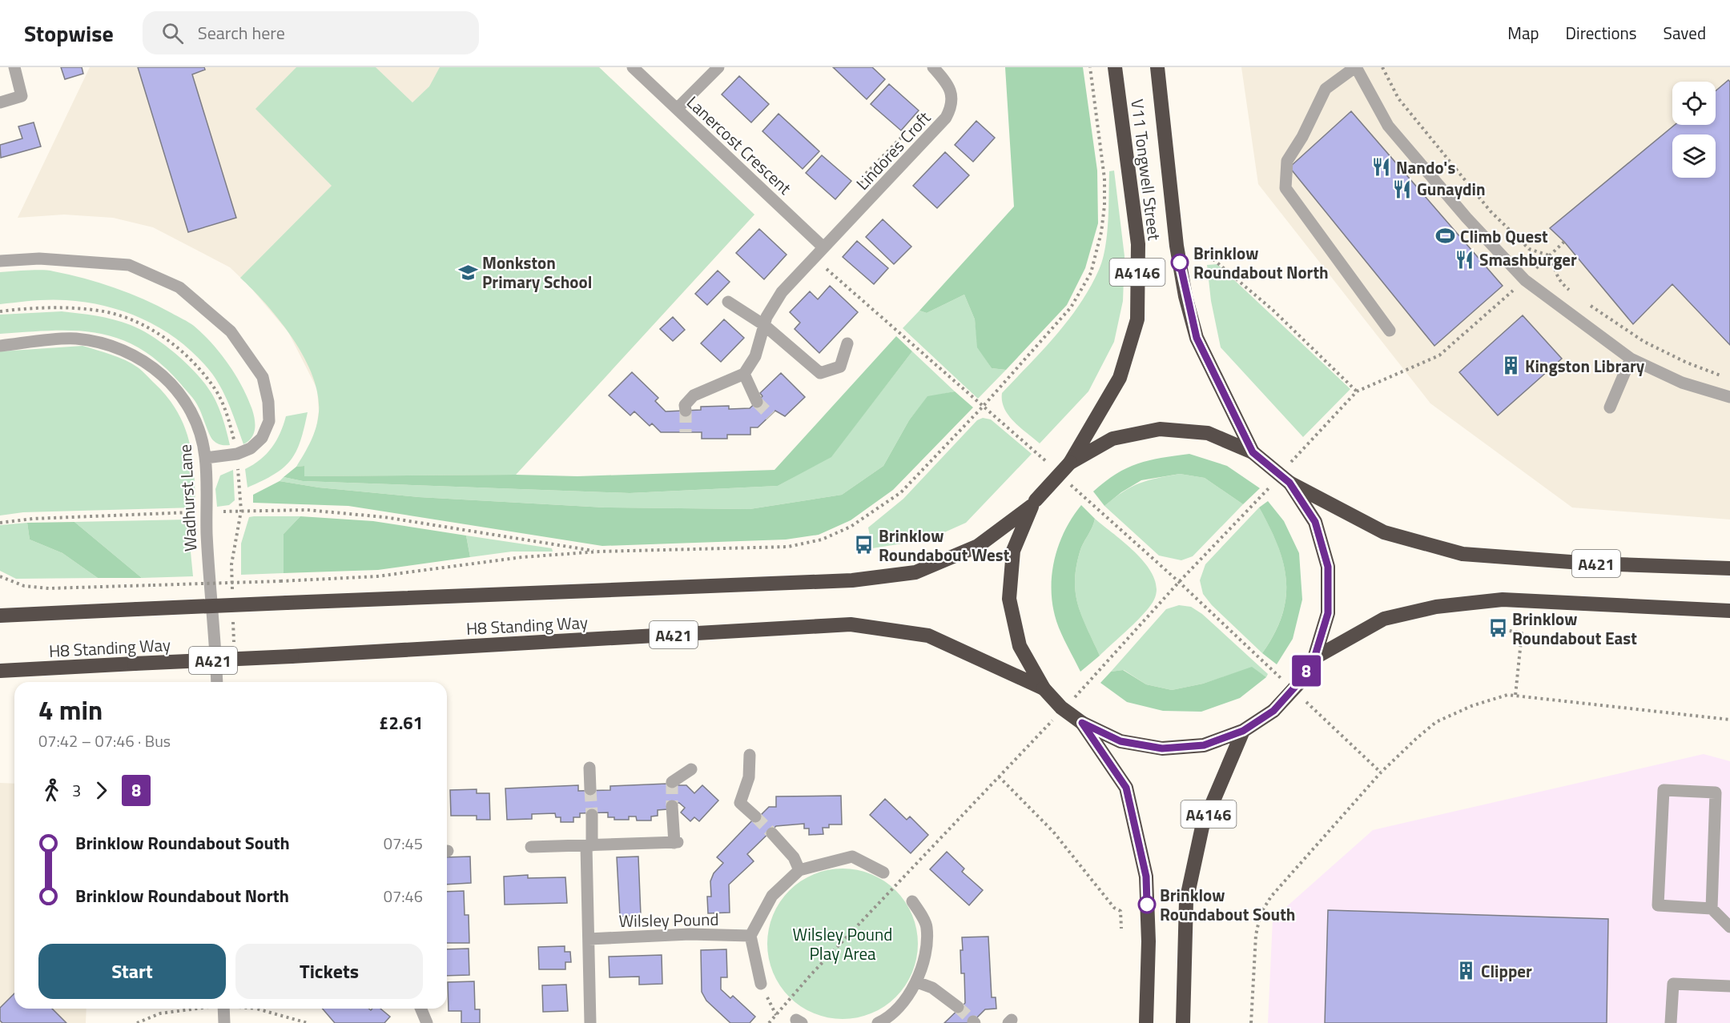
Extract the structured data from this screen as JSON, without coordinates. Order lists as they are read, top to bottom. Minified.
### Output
{"streets":{"highway":["V11 Tongwell Street","A4146","A421","H8 Standing Way"],"street":["Lanercost Crescent","Lindores Croft","Wadhurst Lane","Wilsley Pound"]},"crossings":[["Lanercost Crescent","Lindores Croft"]],"parks":["Wilsley Pound Play Area"],"places":{"restaurant":["Nando's","Gunaydin","Smashburger"],"sports":["Climb Quest"],"other":["Brinklow Roundabout North","Brinklow Roundabout South"],"school or university":["Monkston Primary School"],"building":["Kingston Library","Clipper"],"bus stop":["Brinklow Roundabout West","Brinklow Roundabout East"]},"lines":["bus line 8"],"page":{"header":"Stopwise","search":"Search here","nav":["Map","Directions","Saved"],"on_map":"8","heading":["4 min","07:42 – 07:46 · Bus","£2.61"],"legs":["3","8"],"list":[{"name":"Brinklow Roundabout South","value":"07:45"},{"name":"Brinklow Roundabout North","value":"07:46"}],"buttons":["Start","Tickets"]}}
